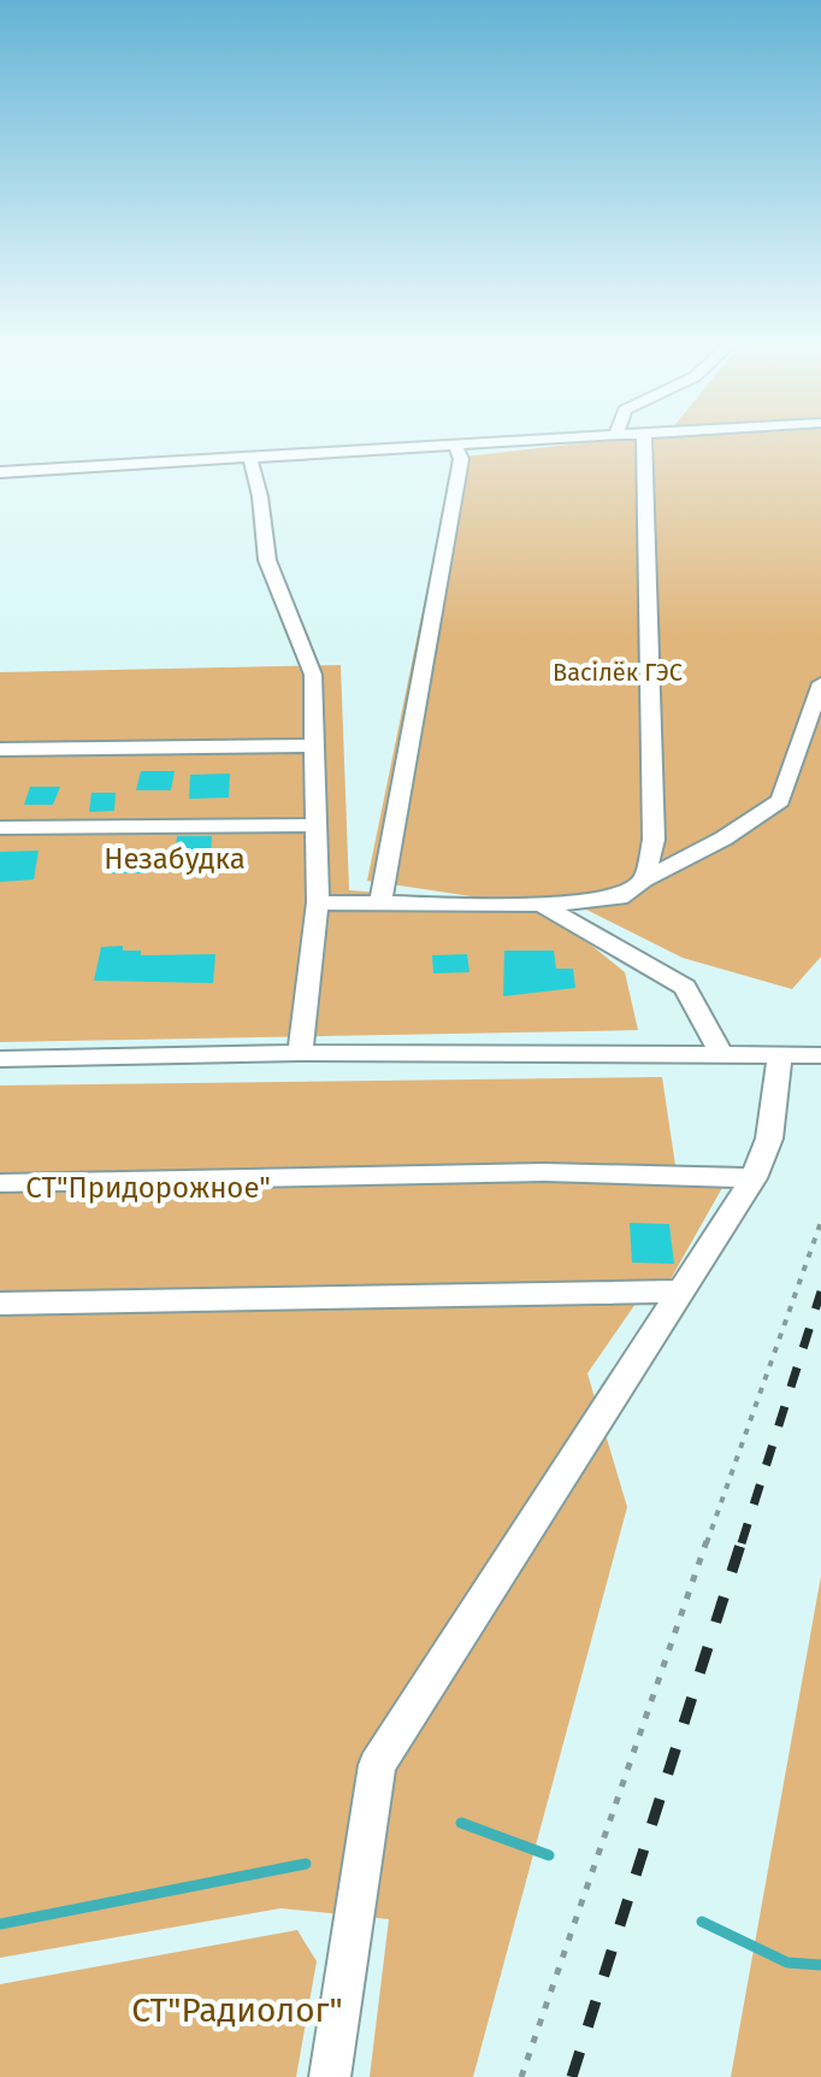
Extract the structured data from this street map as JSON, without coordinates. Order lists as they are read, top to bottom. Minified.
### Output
{"parks":["Васілёк ГЭС","Незабудка","СТ\"Придорожное\"","СТ\"Радиолог\""]}
